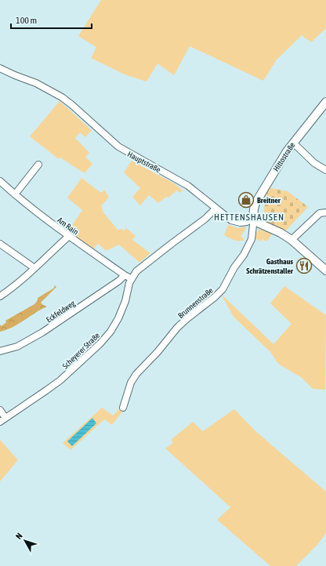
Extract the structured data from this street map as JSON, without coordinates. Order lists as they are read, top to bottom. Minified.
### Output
{"streets":{"street":["Hittostraße","Hauptstraße","Am Rain","Brunnenstraße","Eckfeldweg","Scheyerer Straße"]},"crossings":[["Hittostraße","Hauptstraße"],["Hittostraße","Brunnenstraße"],["Hauptstraße","Brunnenstraße"],["Am Rain","Eckfeldweg"],["Am Rain","Scheyerer Straße"]],"districts":["HETTENSHAUSEN"],"places":{"shop":["Breitner"],"restaurant":["Gasthaus Schrätzenstaller"]},"scale_bar":"100 m","north":"top left"}
